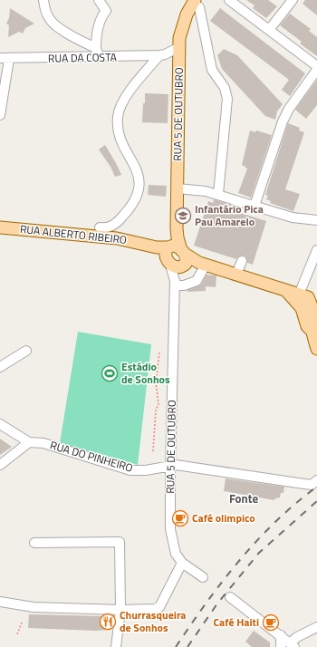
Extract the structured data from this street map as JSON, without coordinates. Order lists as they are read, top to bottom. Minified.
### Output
{"streets":{"main road":["RUA 5 DE OUTUBRO","RUA ALBERTO RIBEIRO"],"street":["RUA DA COSTA","RUA DO PINHEIRO"]},"crossings":[["RUA DA COSTA","RUA 5 DE OUTUBRO"],["RUA 5 DE OUTUBRO","RUA ALBERTO RIBEIRO"],["RUA 5 DE OUTUBRO","RUA DO PINHEIRO"]],"districts":["Fonte"],"places":{"school or university":["Infantário Pica Pau Amarelo"],"sports":["Estádio de Sonhos"],"cafe":["Café olimpico","Café Haiti"],"restaurant":["Churrasqueira de Sonhos"]}}
